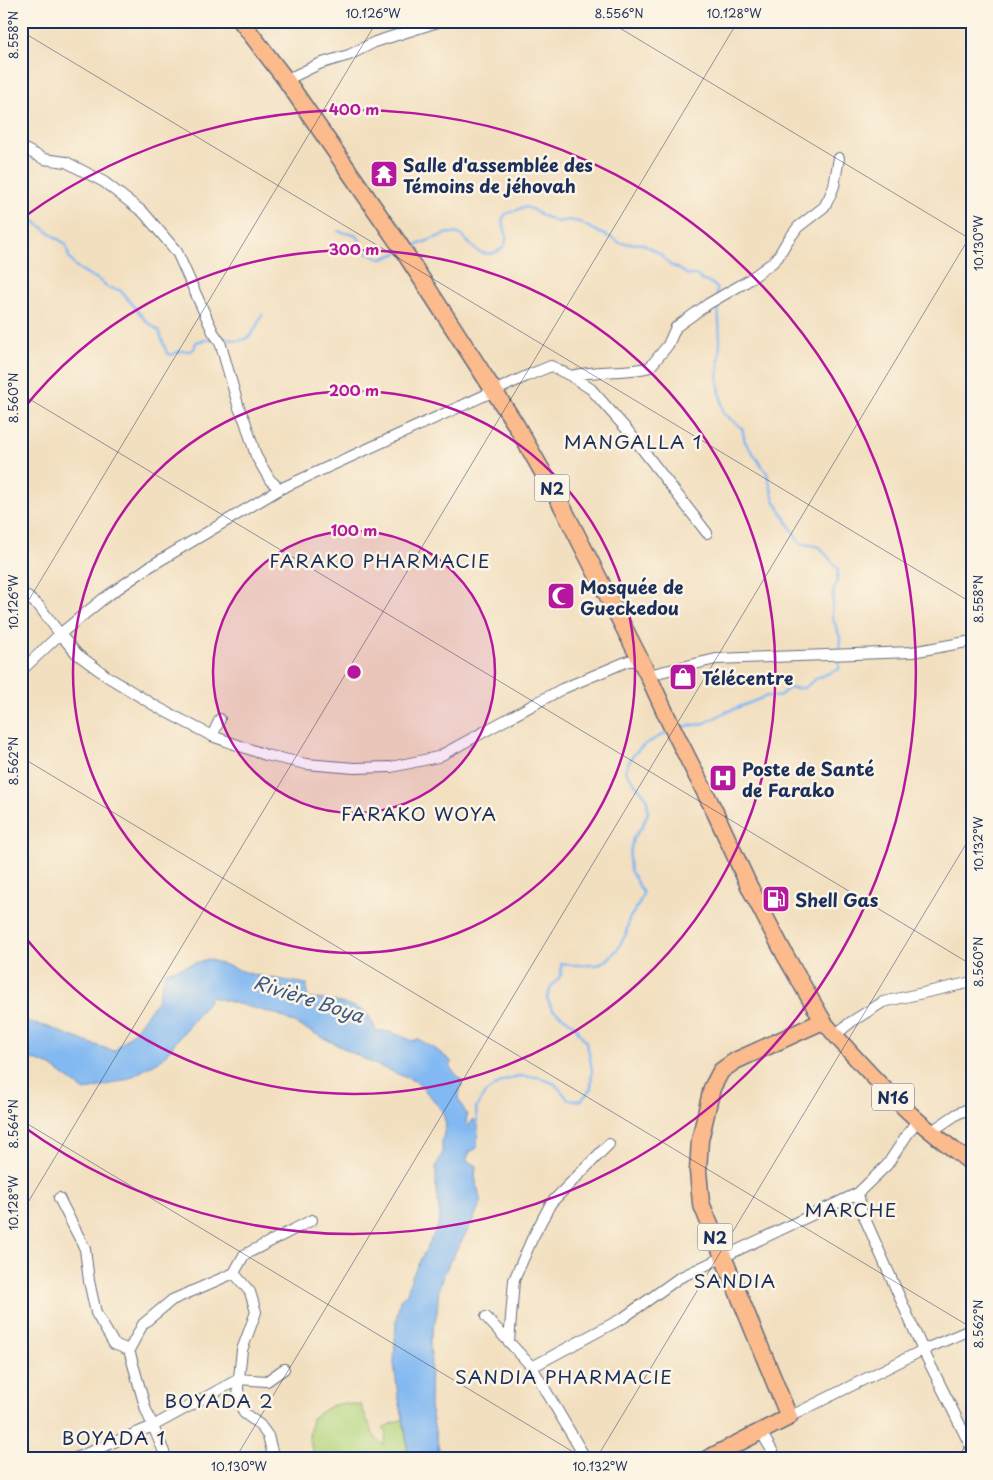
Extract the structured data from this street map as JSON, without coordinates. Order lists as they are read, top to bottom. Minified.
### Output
{"streets":{"highway":["N2"],"main road":["N16"]},"crossings":[["N2","N16"]],"districts":["MANGALLA 1","FARAKO PHARMACIE","FARAKO WOYA","MARCHE","SANDIA","SANDIA PHARMACIE","BOYADA 2","BOYADA 1"],"water":["Rivière Boya"],"places":{"temple":["Salle d'assemblée des Témoins de jéhovah"],"mosque":["Mosquée de Gueckedou"],"shop":["Télécentre"],"hospital":["Poste de Santé de Farako"],"fuel station":["Shell Gas"]},"coordinates":["10.126°W","8.556°N","10.128°W","8.558°N","10.130°W","8.560°N","8.562°N","10.132°W","8.564°N"],"rings":["400 m","300 m","200 m","100 m"]}
